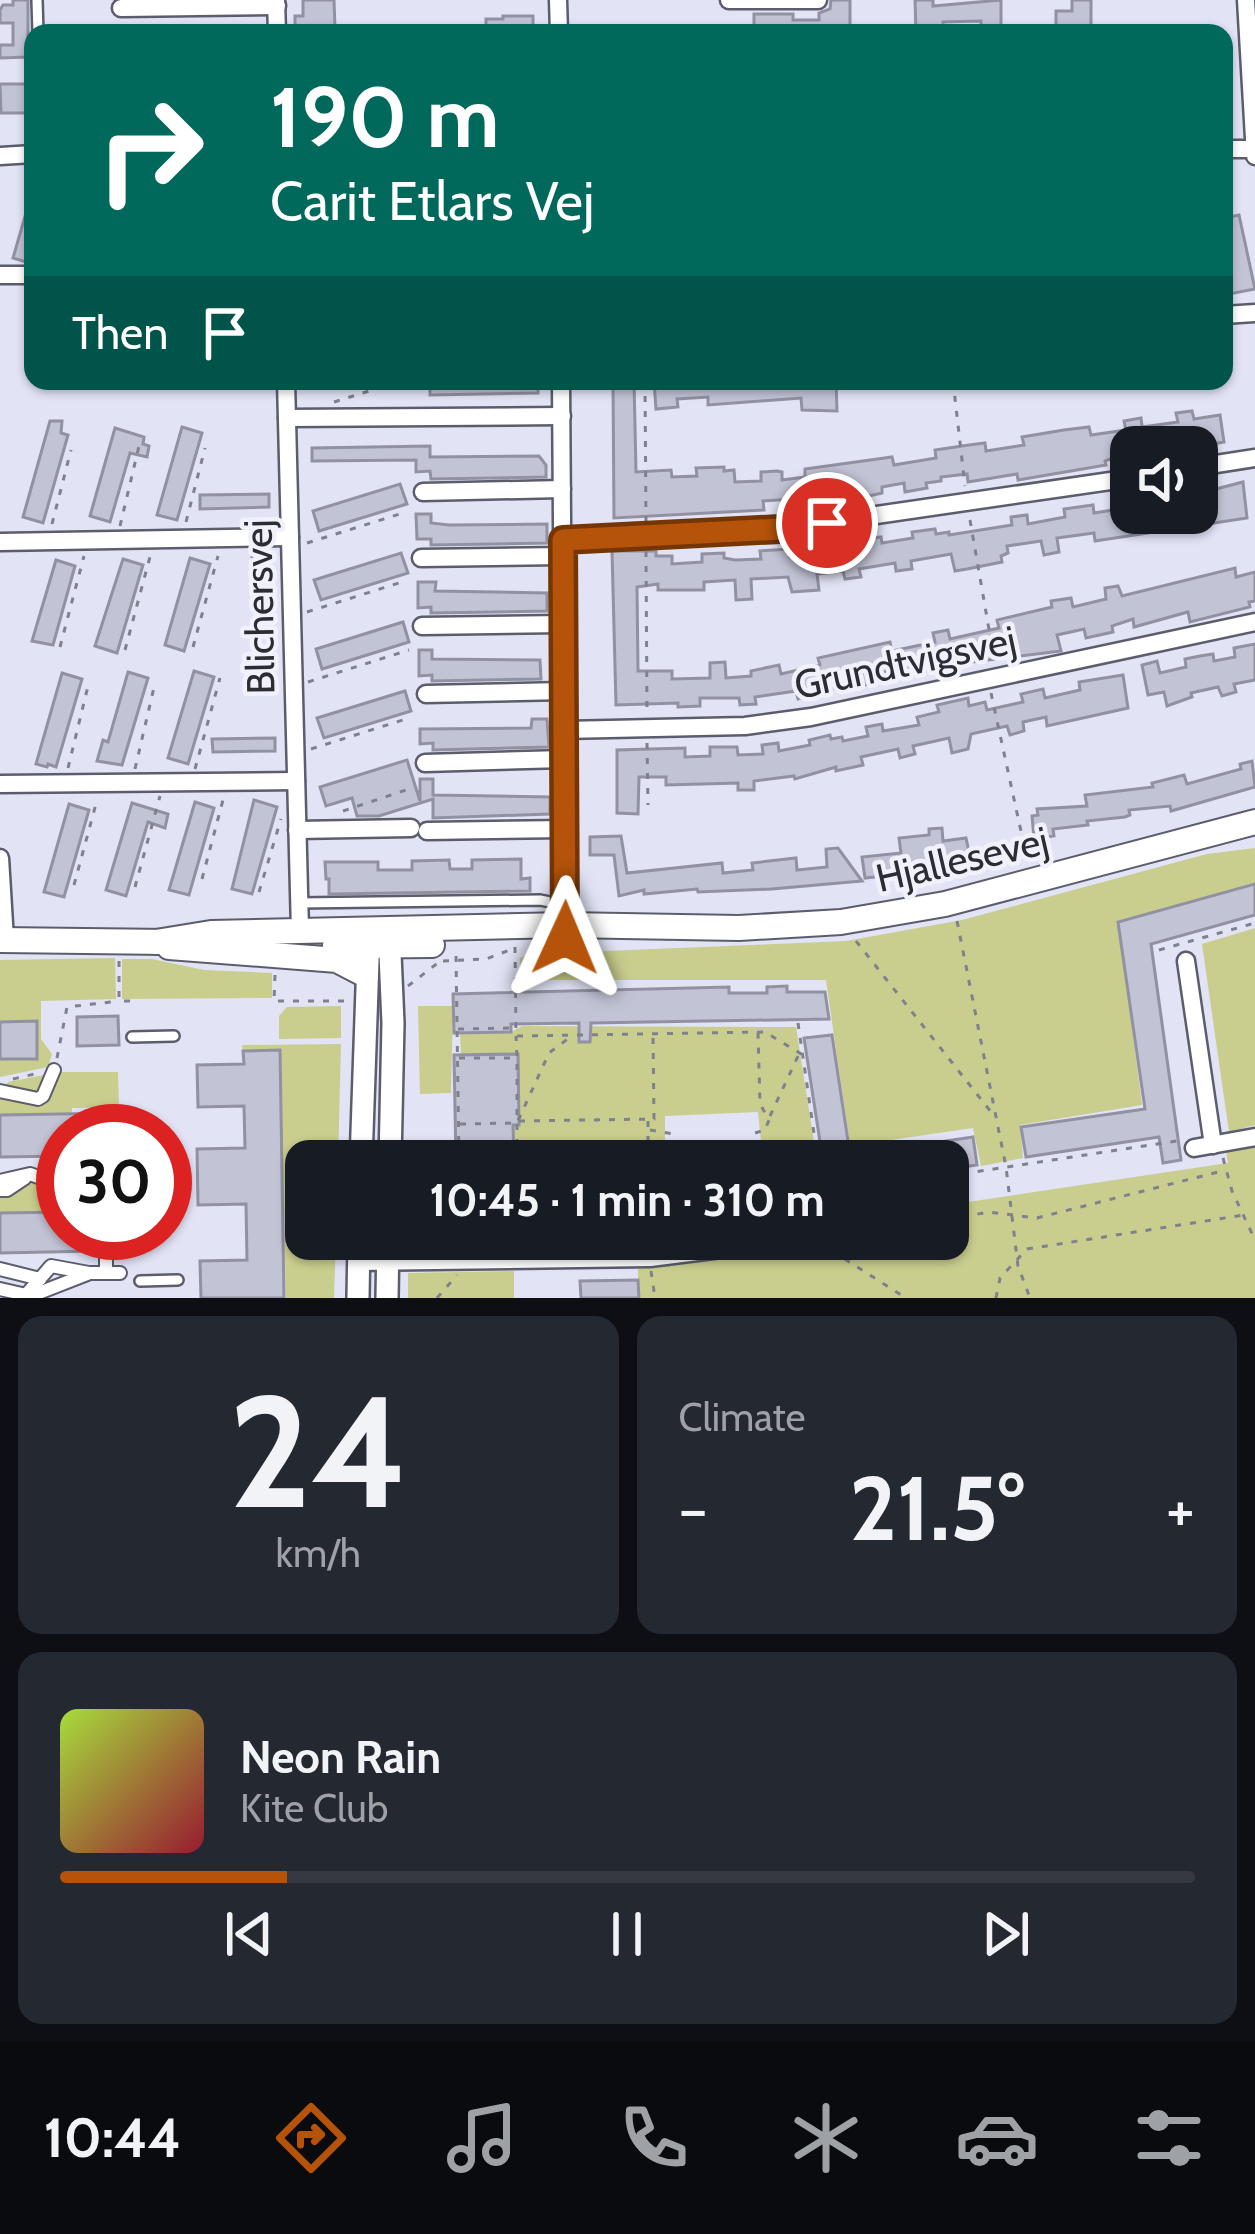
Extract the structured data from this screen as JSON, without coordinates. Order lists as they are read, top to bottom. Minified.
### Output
{"streets":{"main road":["Hjallesevej"],"street":["Blichersvej","Grundtvigsvej"]},"crossings":[["Blichersvej","Hjallesevej"]],"page":{"turn":["190 m","Carit Etlars Vej"],"then":"Then","limit":"30","trip":"10:45 · 1 min · 310 m","tile":[["24","km/h"],"Climate"],"heat":["−","21.5°","+"],"song":["Neon Rain","Kite Club"],"tabs":"10:44"}}
